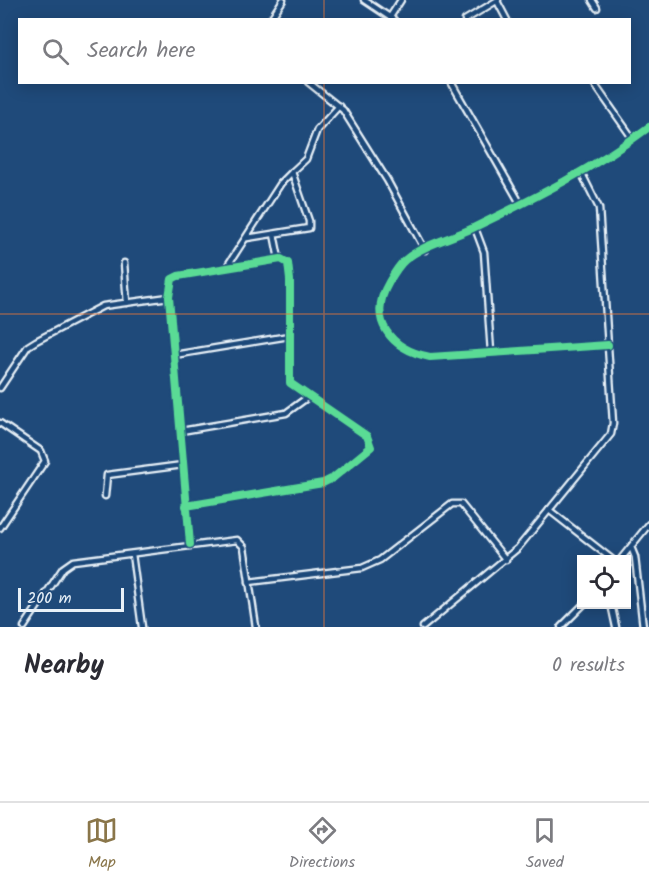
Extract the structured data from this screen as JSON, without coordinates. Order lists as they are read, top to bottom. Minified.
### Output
{"scale_bar":"200 m","page":{"search":"Search here","scale":"200 m","heading":["Nearby","0 results"],"nav":["Map","Directions","Saved"]}}
